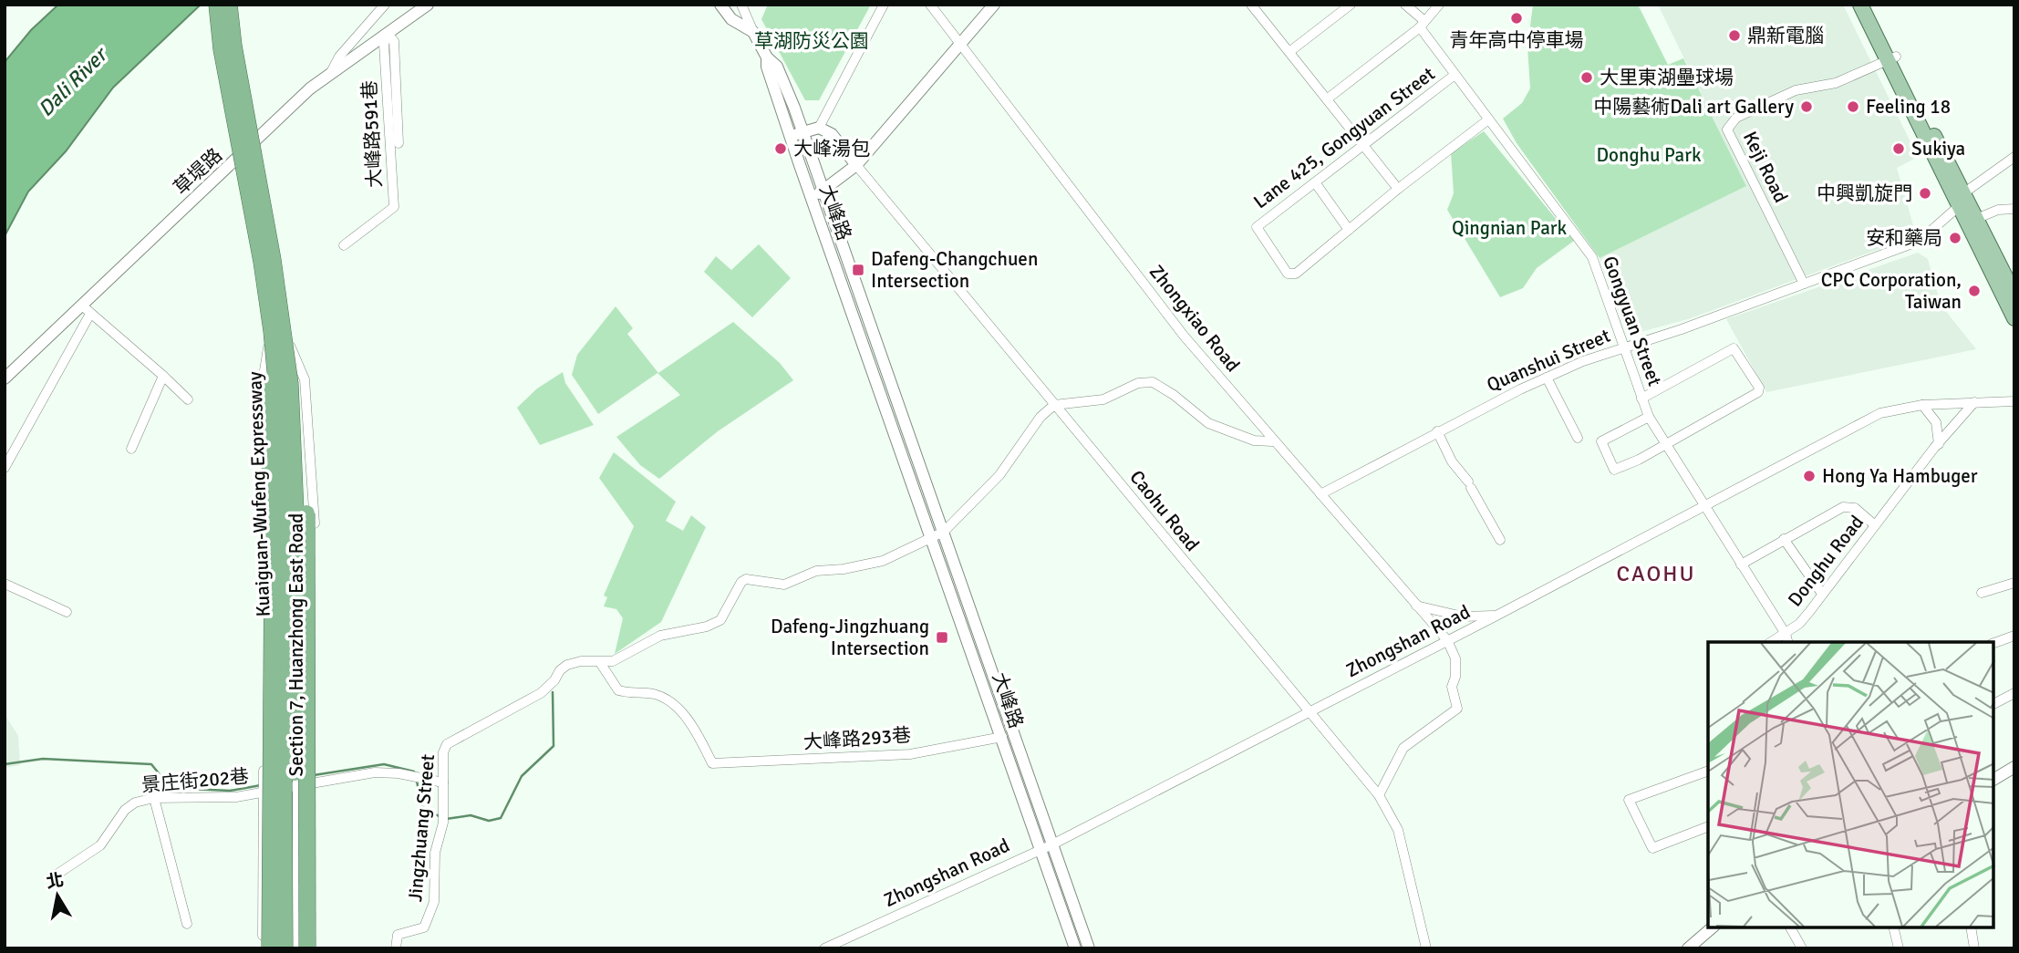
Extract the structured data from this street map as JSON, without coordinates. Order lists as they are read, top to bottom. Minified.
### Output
{"streets":{"highway":["Kuaiguan-Wufeng Expressway"],"street":["大峰路591巷","Lane 425, Gongyuan Street","Keji Road","草堤路","大峰路","Zhongxiao Road","Gongyuan Street","Quanshui Street","Caohu Road","Donghu Road","Zhongshan Road","Section 7, Huanzhong East Road","大峰路293巷","景庄街202巷","Jingzhuang Street"]},"crossings":[["大峰路591巷","草堤路"],["Lane 425, Gongyuan Street","Gongyuan Street"],["Keji Road","Quanshui Street"],["草堤路","Section 7, Huanzhong East Road"],["大峰路","Zhongshan Road"],["大峰路","大峰路293巷"],["大峰路","Jingzhuang Street"],["Zhongxiao Road","Quanshui Street"],["Zhongxiao Road","Zhongshan Road"],["Gongyuan Street","Quanshui Street"],["Gongyuan Street","Donghu Road"],["Gongyuan Street","Zhongshan Road"],["Kuaiguan-Wufeng Expressway","Section 7, Huanzhong East Road"],["Caohu Road","Zhongshan Road"],["Caohu Road","Jingzhuang Street"],["Donghu Road","Zhongshan Road"],["Section 7, Huanzhong East Road","景庄街202巷"],["大峰路293巷","Jingzhuang Street"],["景庄街202巷","Jingzhuang Street"]],"districts":["CAOHU"],"water":["Dali River"],"parks":["草湖防災公園","Donghu Park","Qingnian Park"],"places":{"other":["青年高中停車場","鼎新電腦","大里東湖壘球場","中陽藝術Dali art Gallery","Feeling 18","大峰湯包","Sukiya","中興凱旋門","安和藥局","CPC Corporation, Taiwan","Hong Ya Hambuger"],"transit":["Dafeng-Changchuen Intersection","Dafeng-Jingzhuang Intersection"]},"north":"top"}
